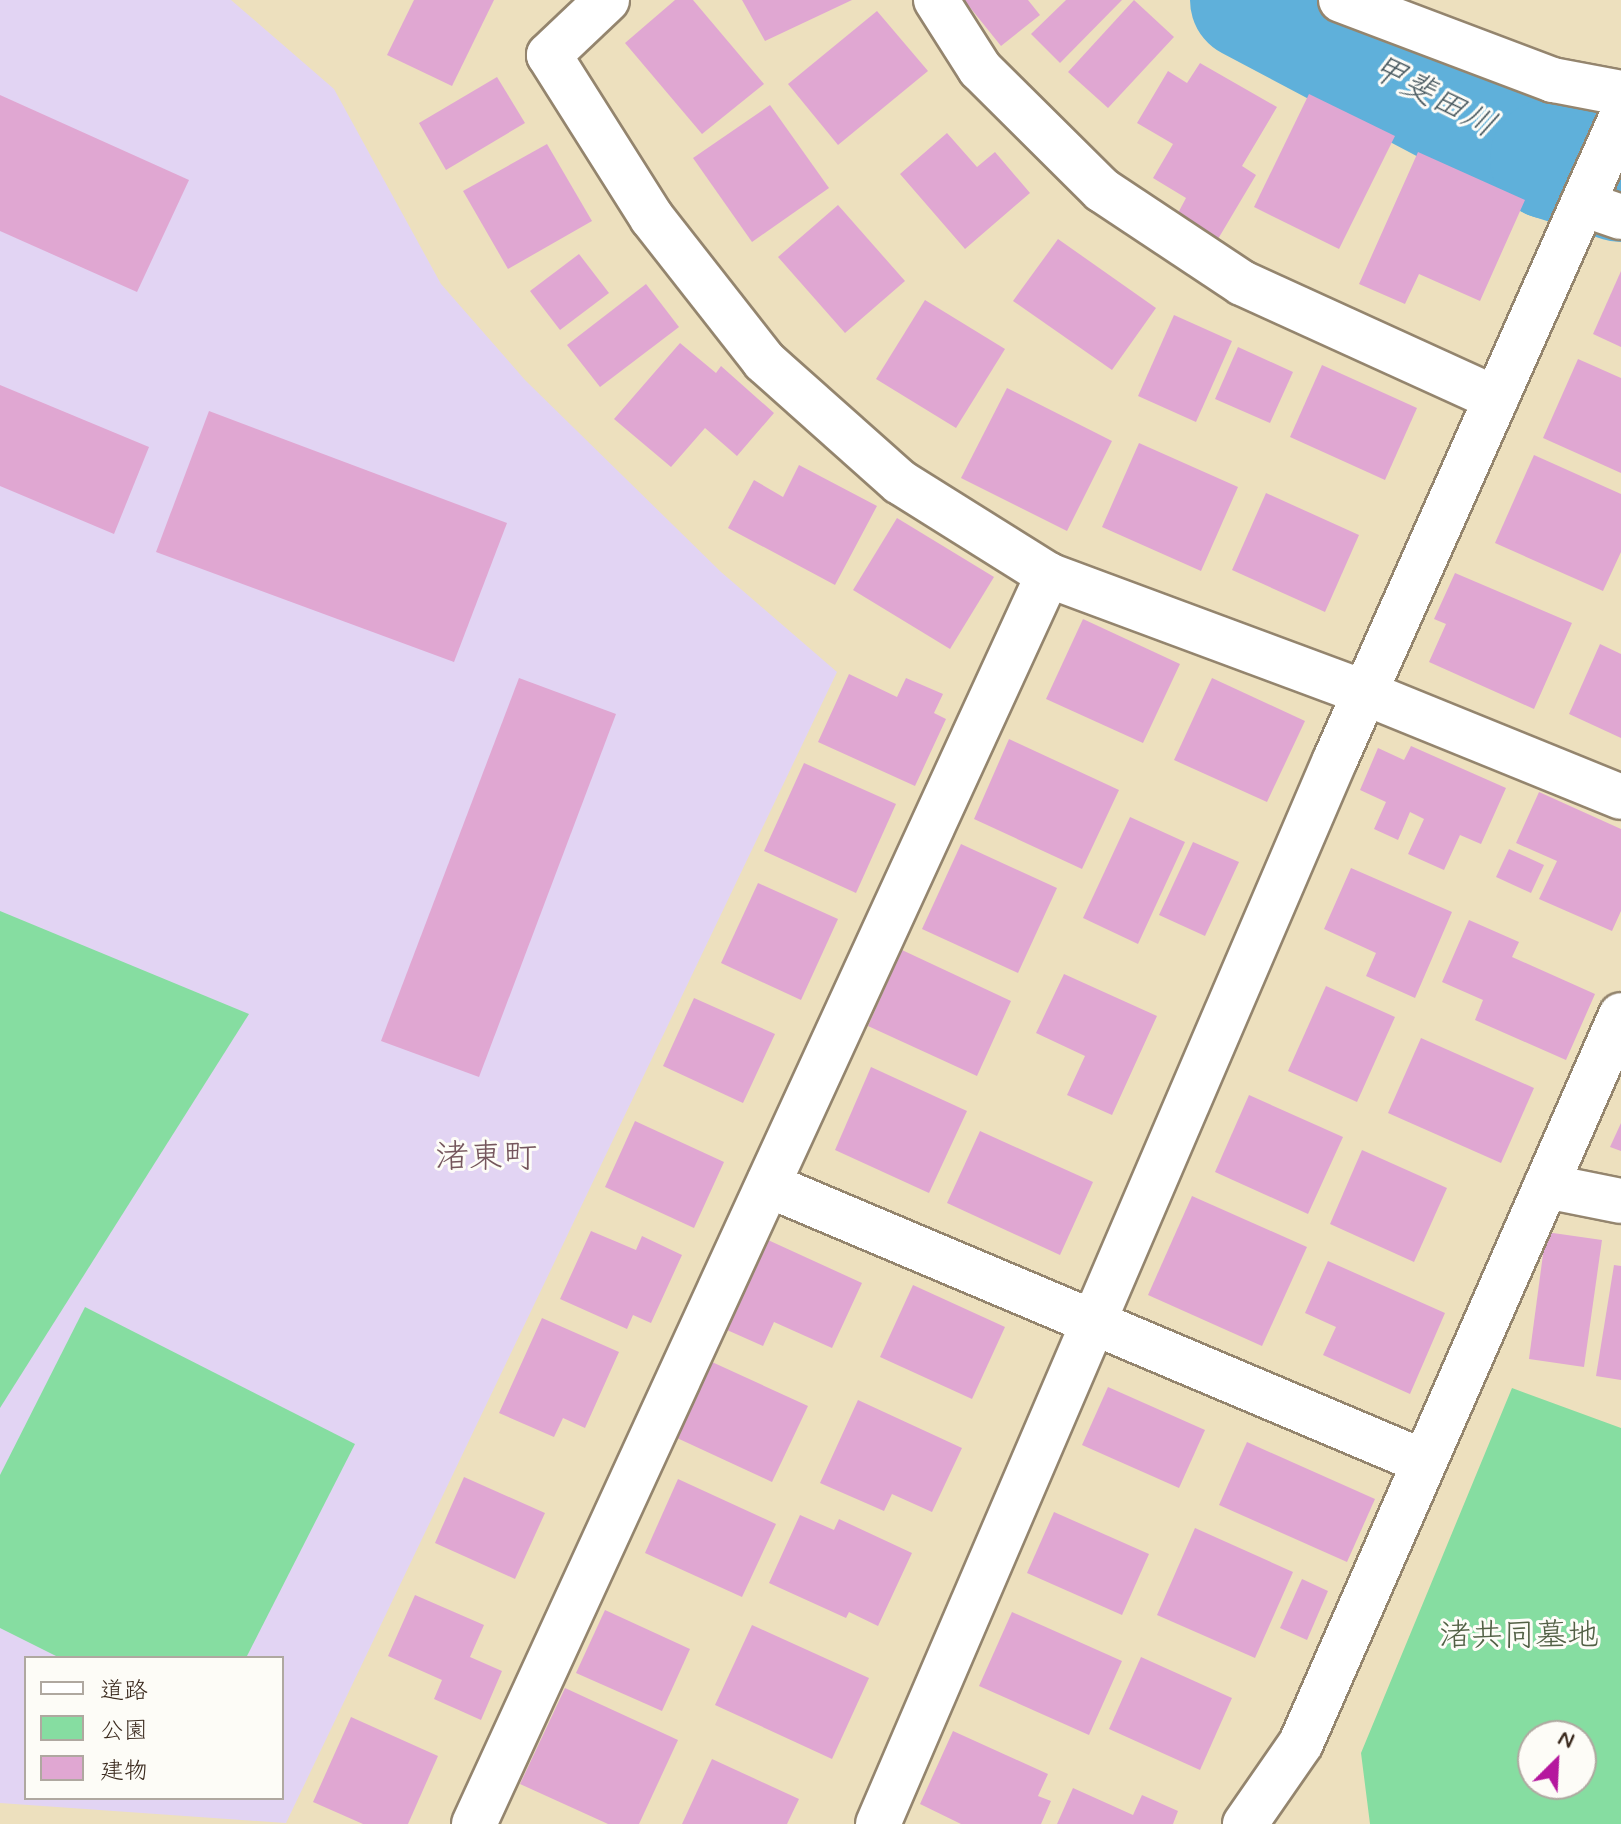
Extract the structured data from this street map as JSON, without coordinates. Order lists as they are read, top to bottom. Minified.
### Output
{"districts":["渚東町"],"water":["甲斐田川"],"parks":["渚共同墓地"],"legend":["道路","公園","建物"],"north":"top right"}
